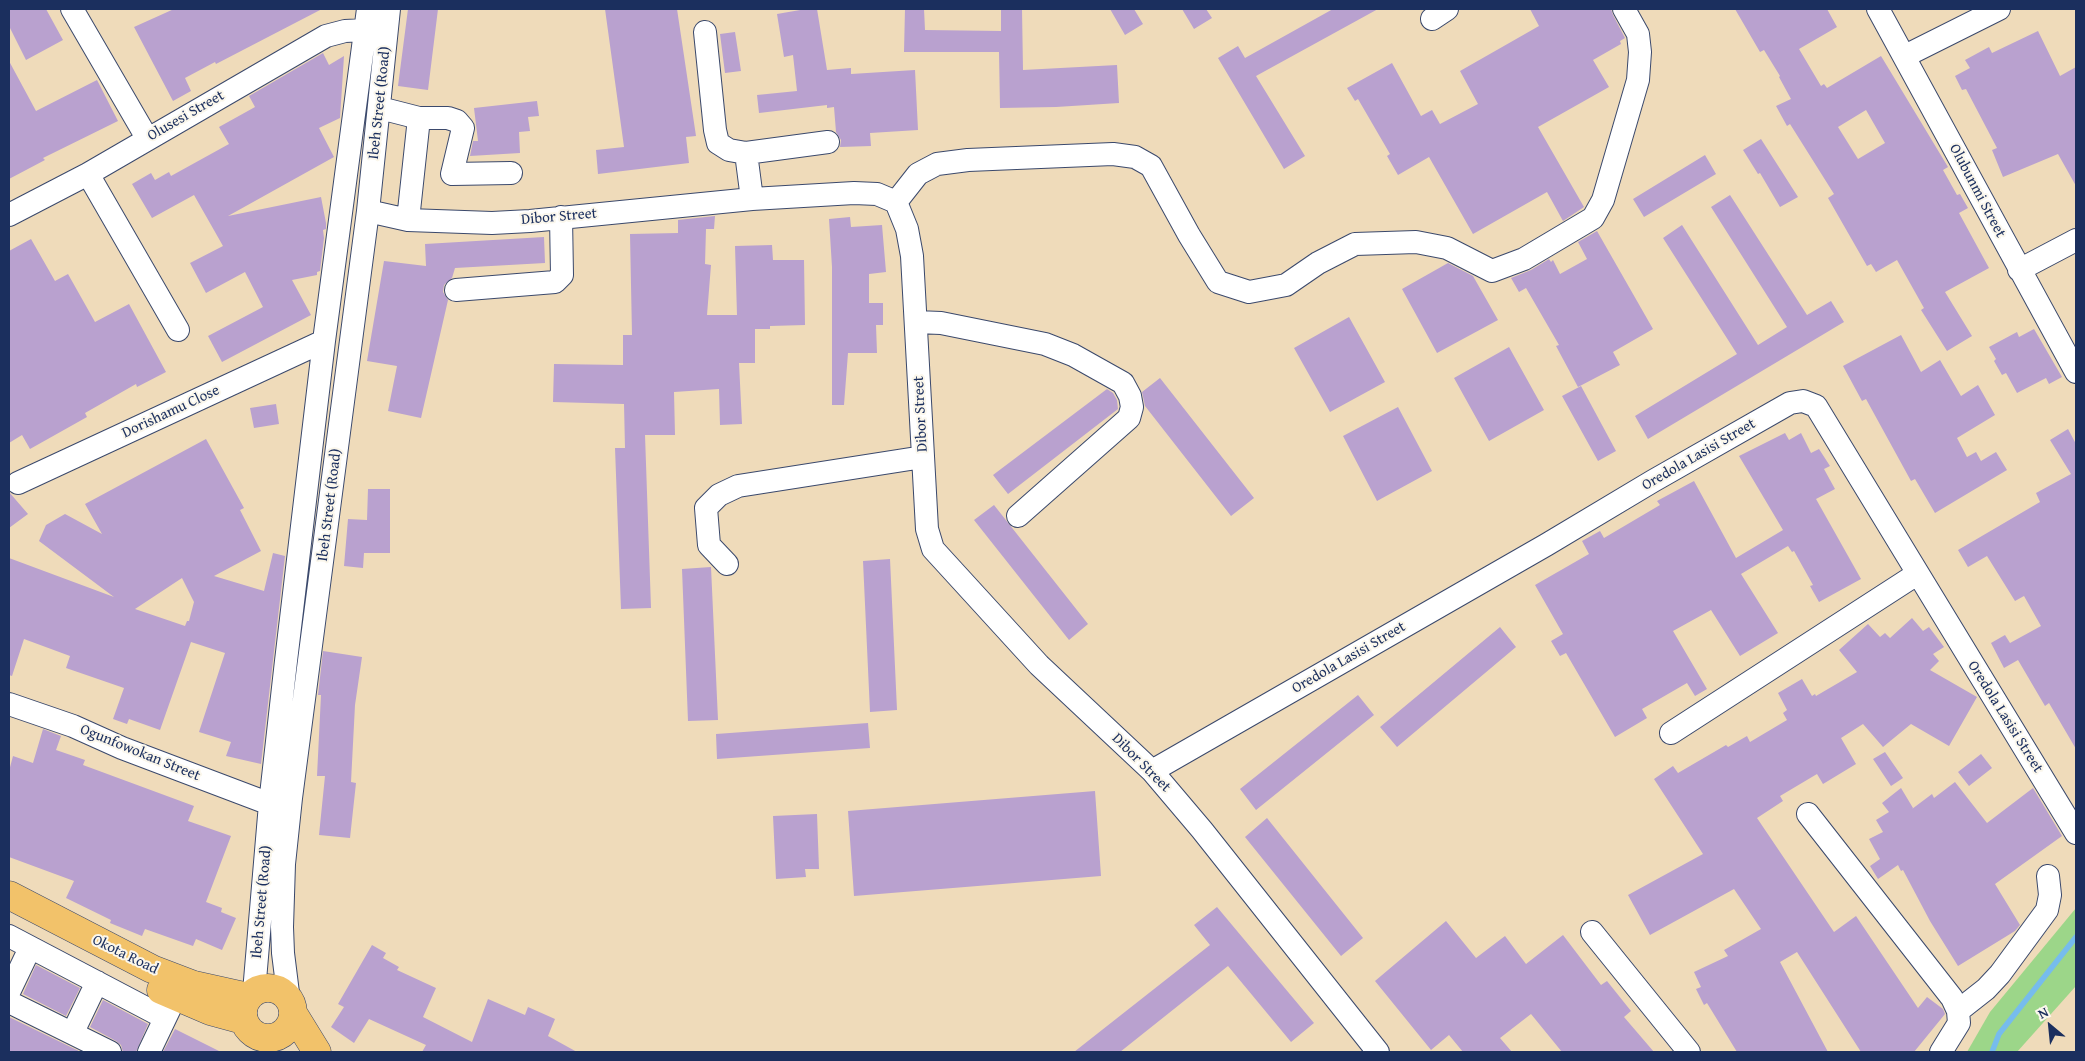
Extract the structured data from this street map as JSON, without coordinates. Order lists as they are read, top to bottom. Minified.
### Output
{"streets":{"main road":["Okota Road"],"street":["Ibeh Street (Road)","Olusesi Street","Olubunmi Street","Dibor Street","Dorishamu Close","Oredola Lasisi Street","Ogunfowokan Street"]},"crossings":[["Ibeh Street (Road)","Olusesi Street"],["Ibeh Street (Road)","Dibor Street"],["Ibeh Street (Road)","Dorishamu Close"],["Ibeh Street (Road)","Ogunfowokan Street"],["Ibeh Street (Road)","Okota Road"],["Dibor Street","Oredola Lasisi Street"]],"north":"top left"}
